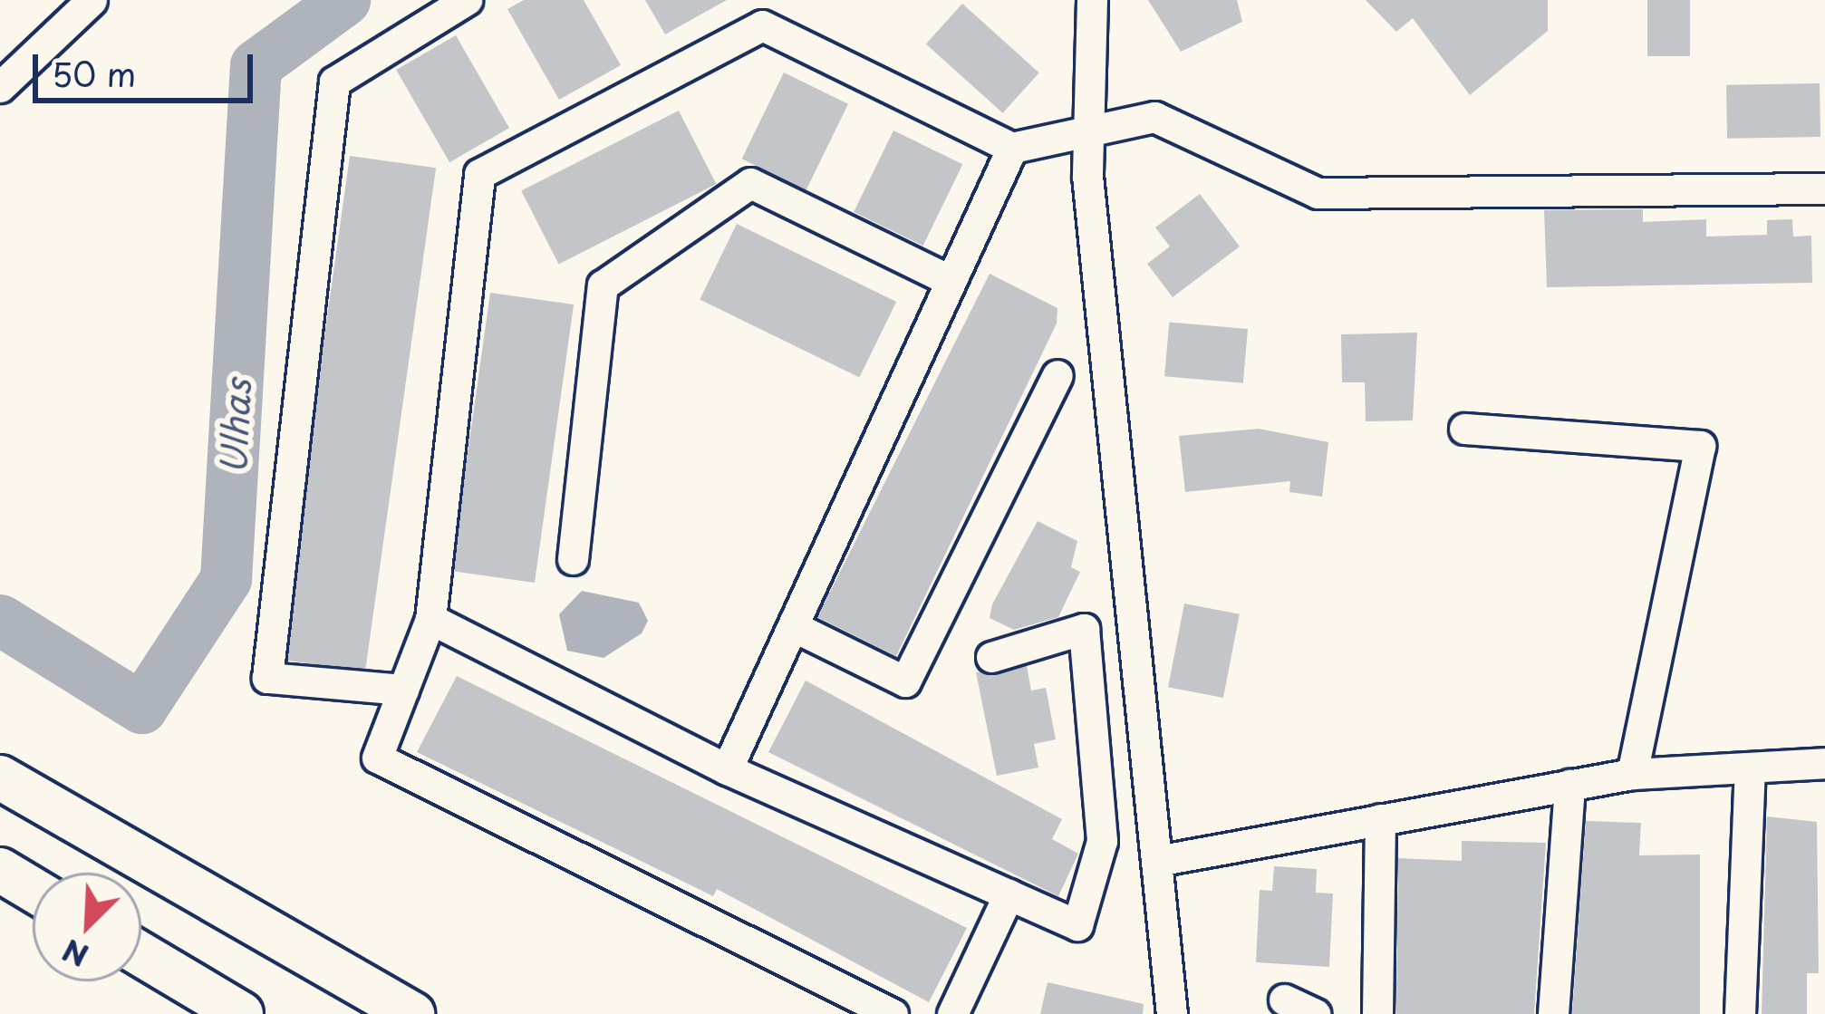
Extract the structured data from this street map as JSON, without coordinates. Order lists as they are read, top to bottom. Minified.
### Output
{"water":["Ulhas"],"scale_bar":"50 m","north":"bottom left"}
